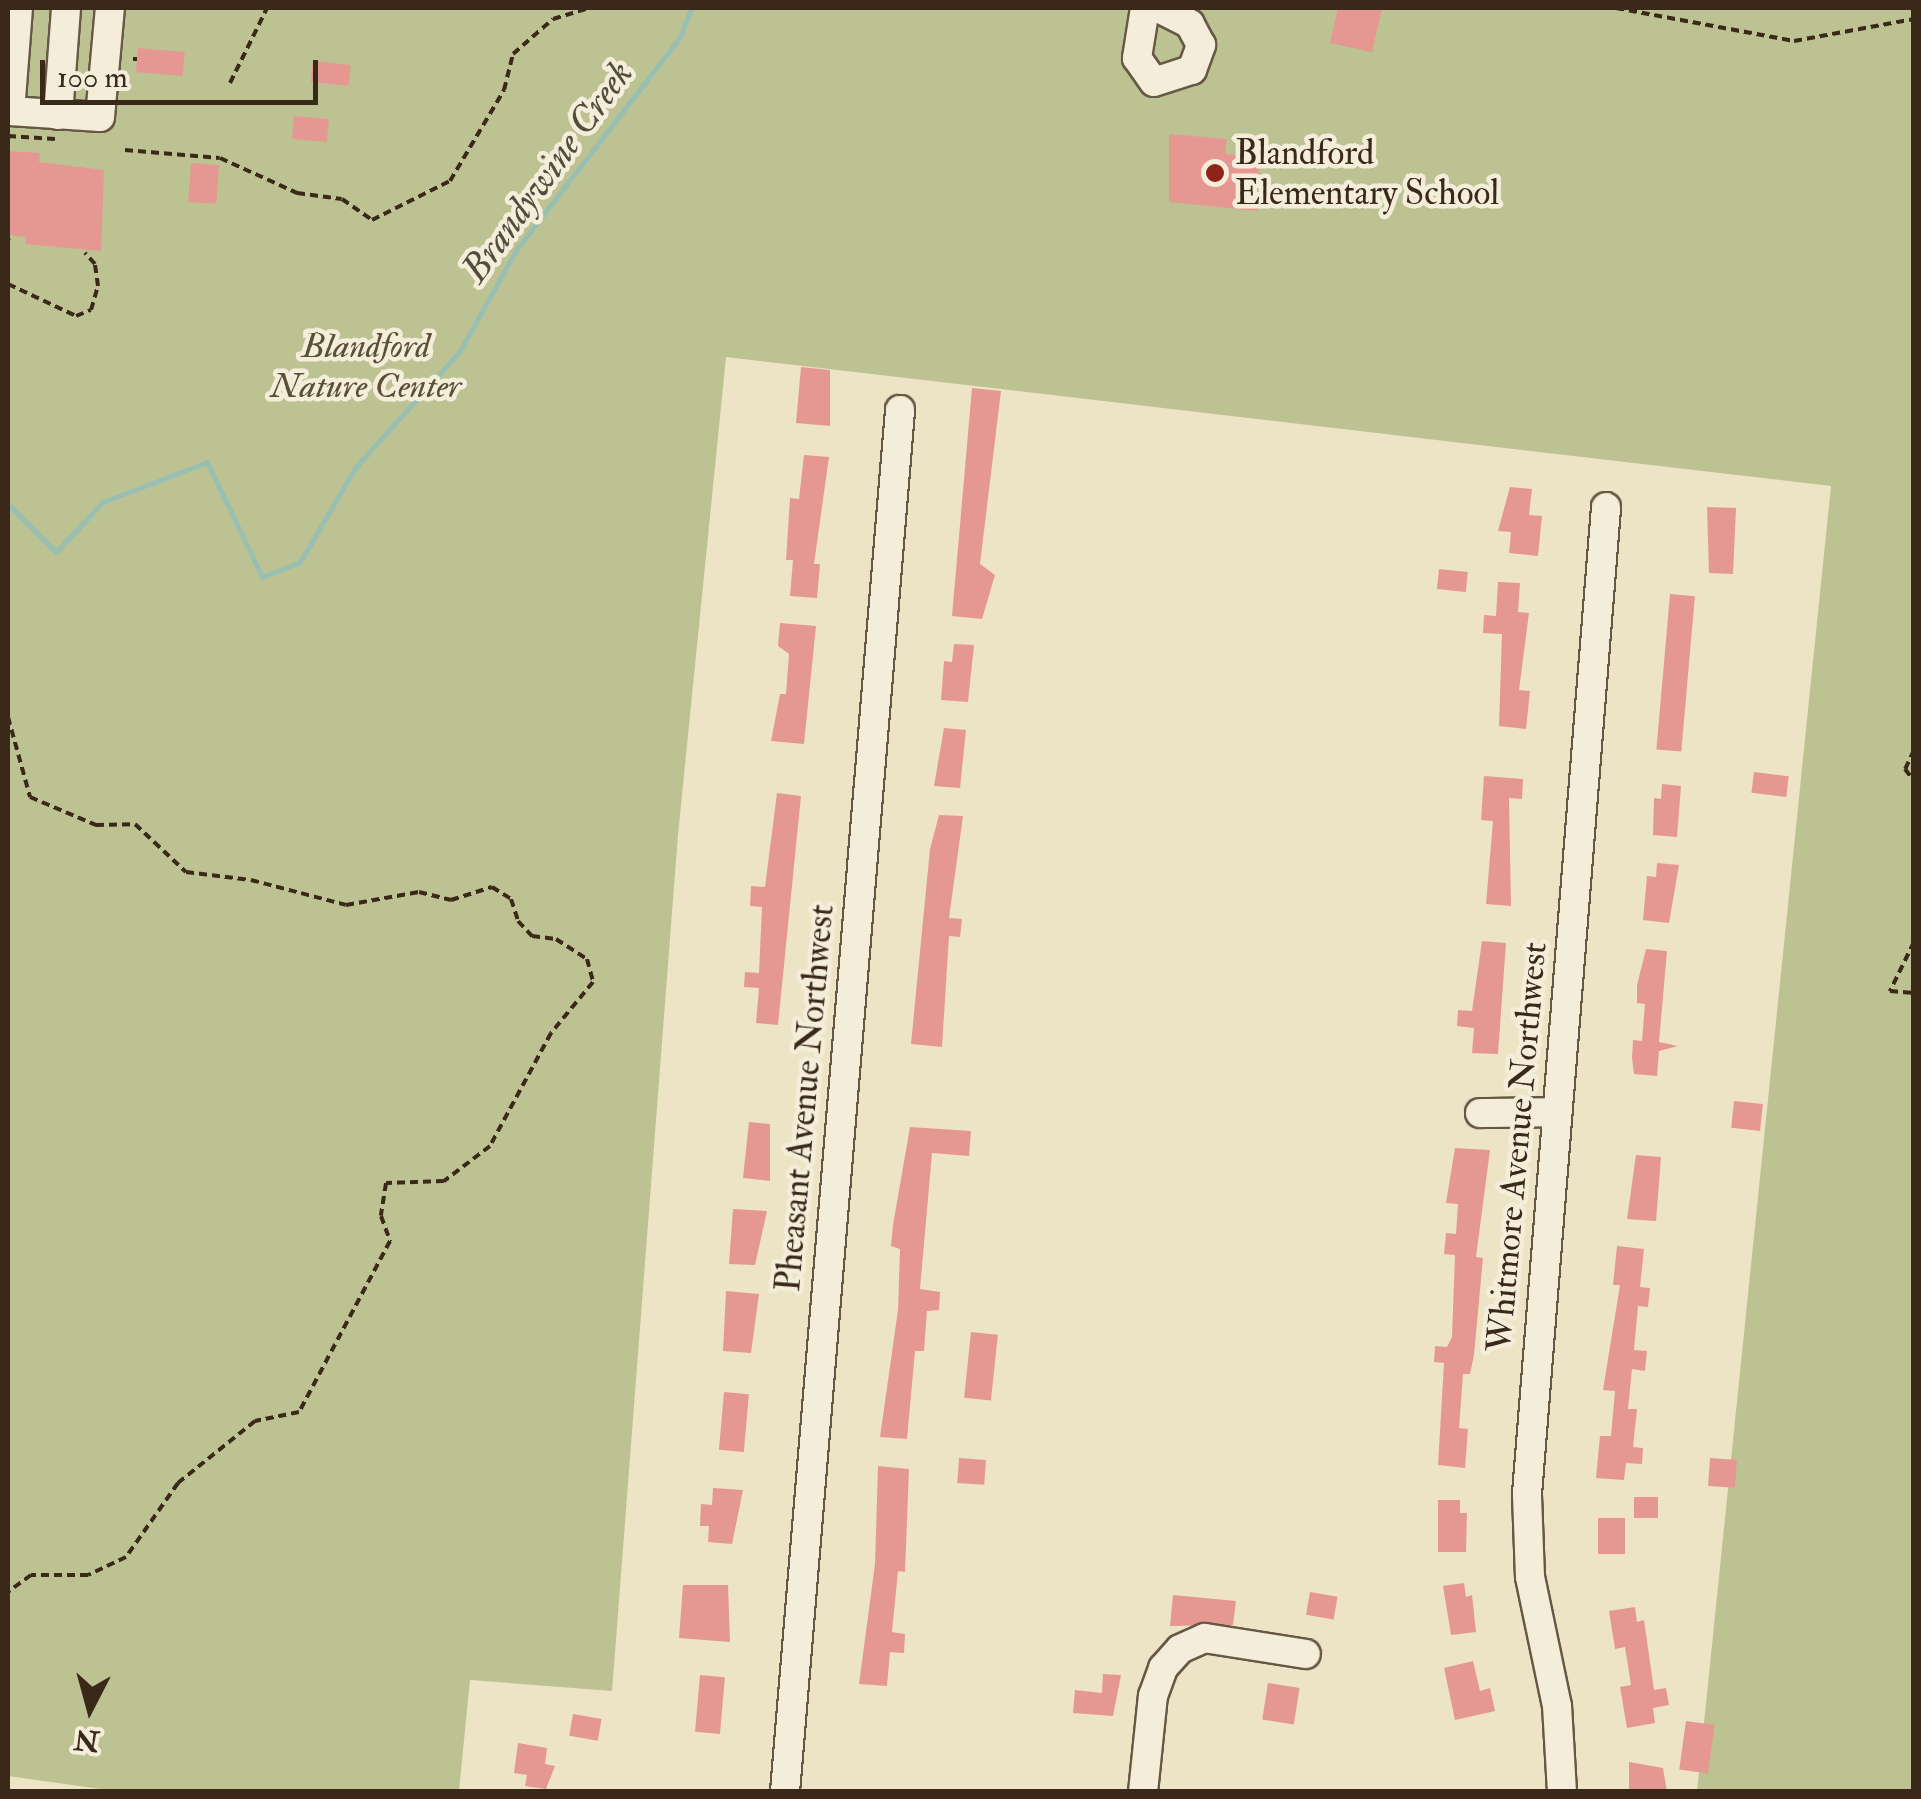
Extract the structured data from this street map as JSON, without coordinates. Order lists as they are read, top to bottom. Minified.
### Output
{"streets":{"street":["Pheasant Avenue Northwest","Whitmore Avenue Northwest"]},"water":["Brandywine Creek"],"parks":["Blandford Nature Center"],"places":["Blandford Elementary School"],"scale_bar":"100 m","north":"bottom"}
